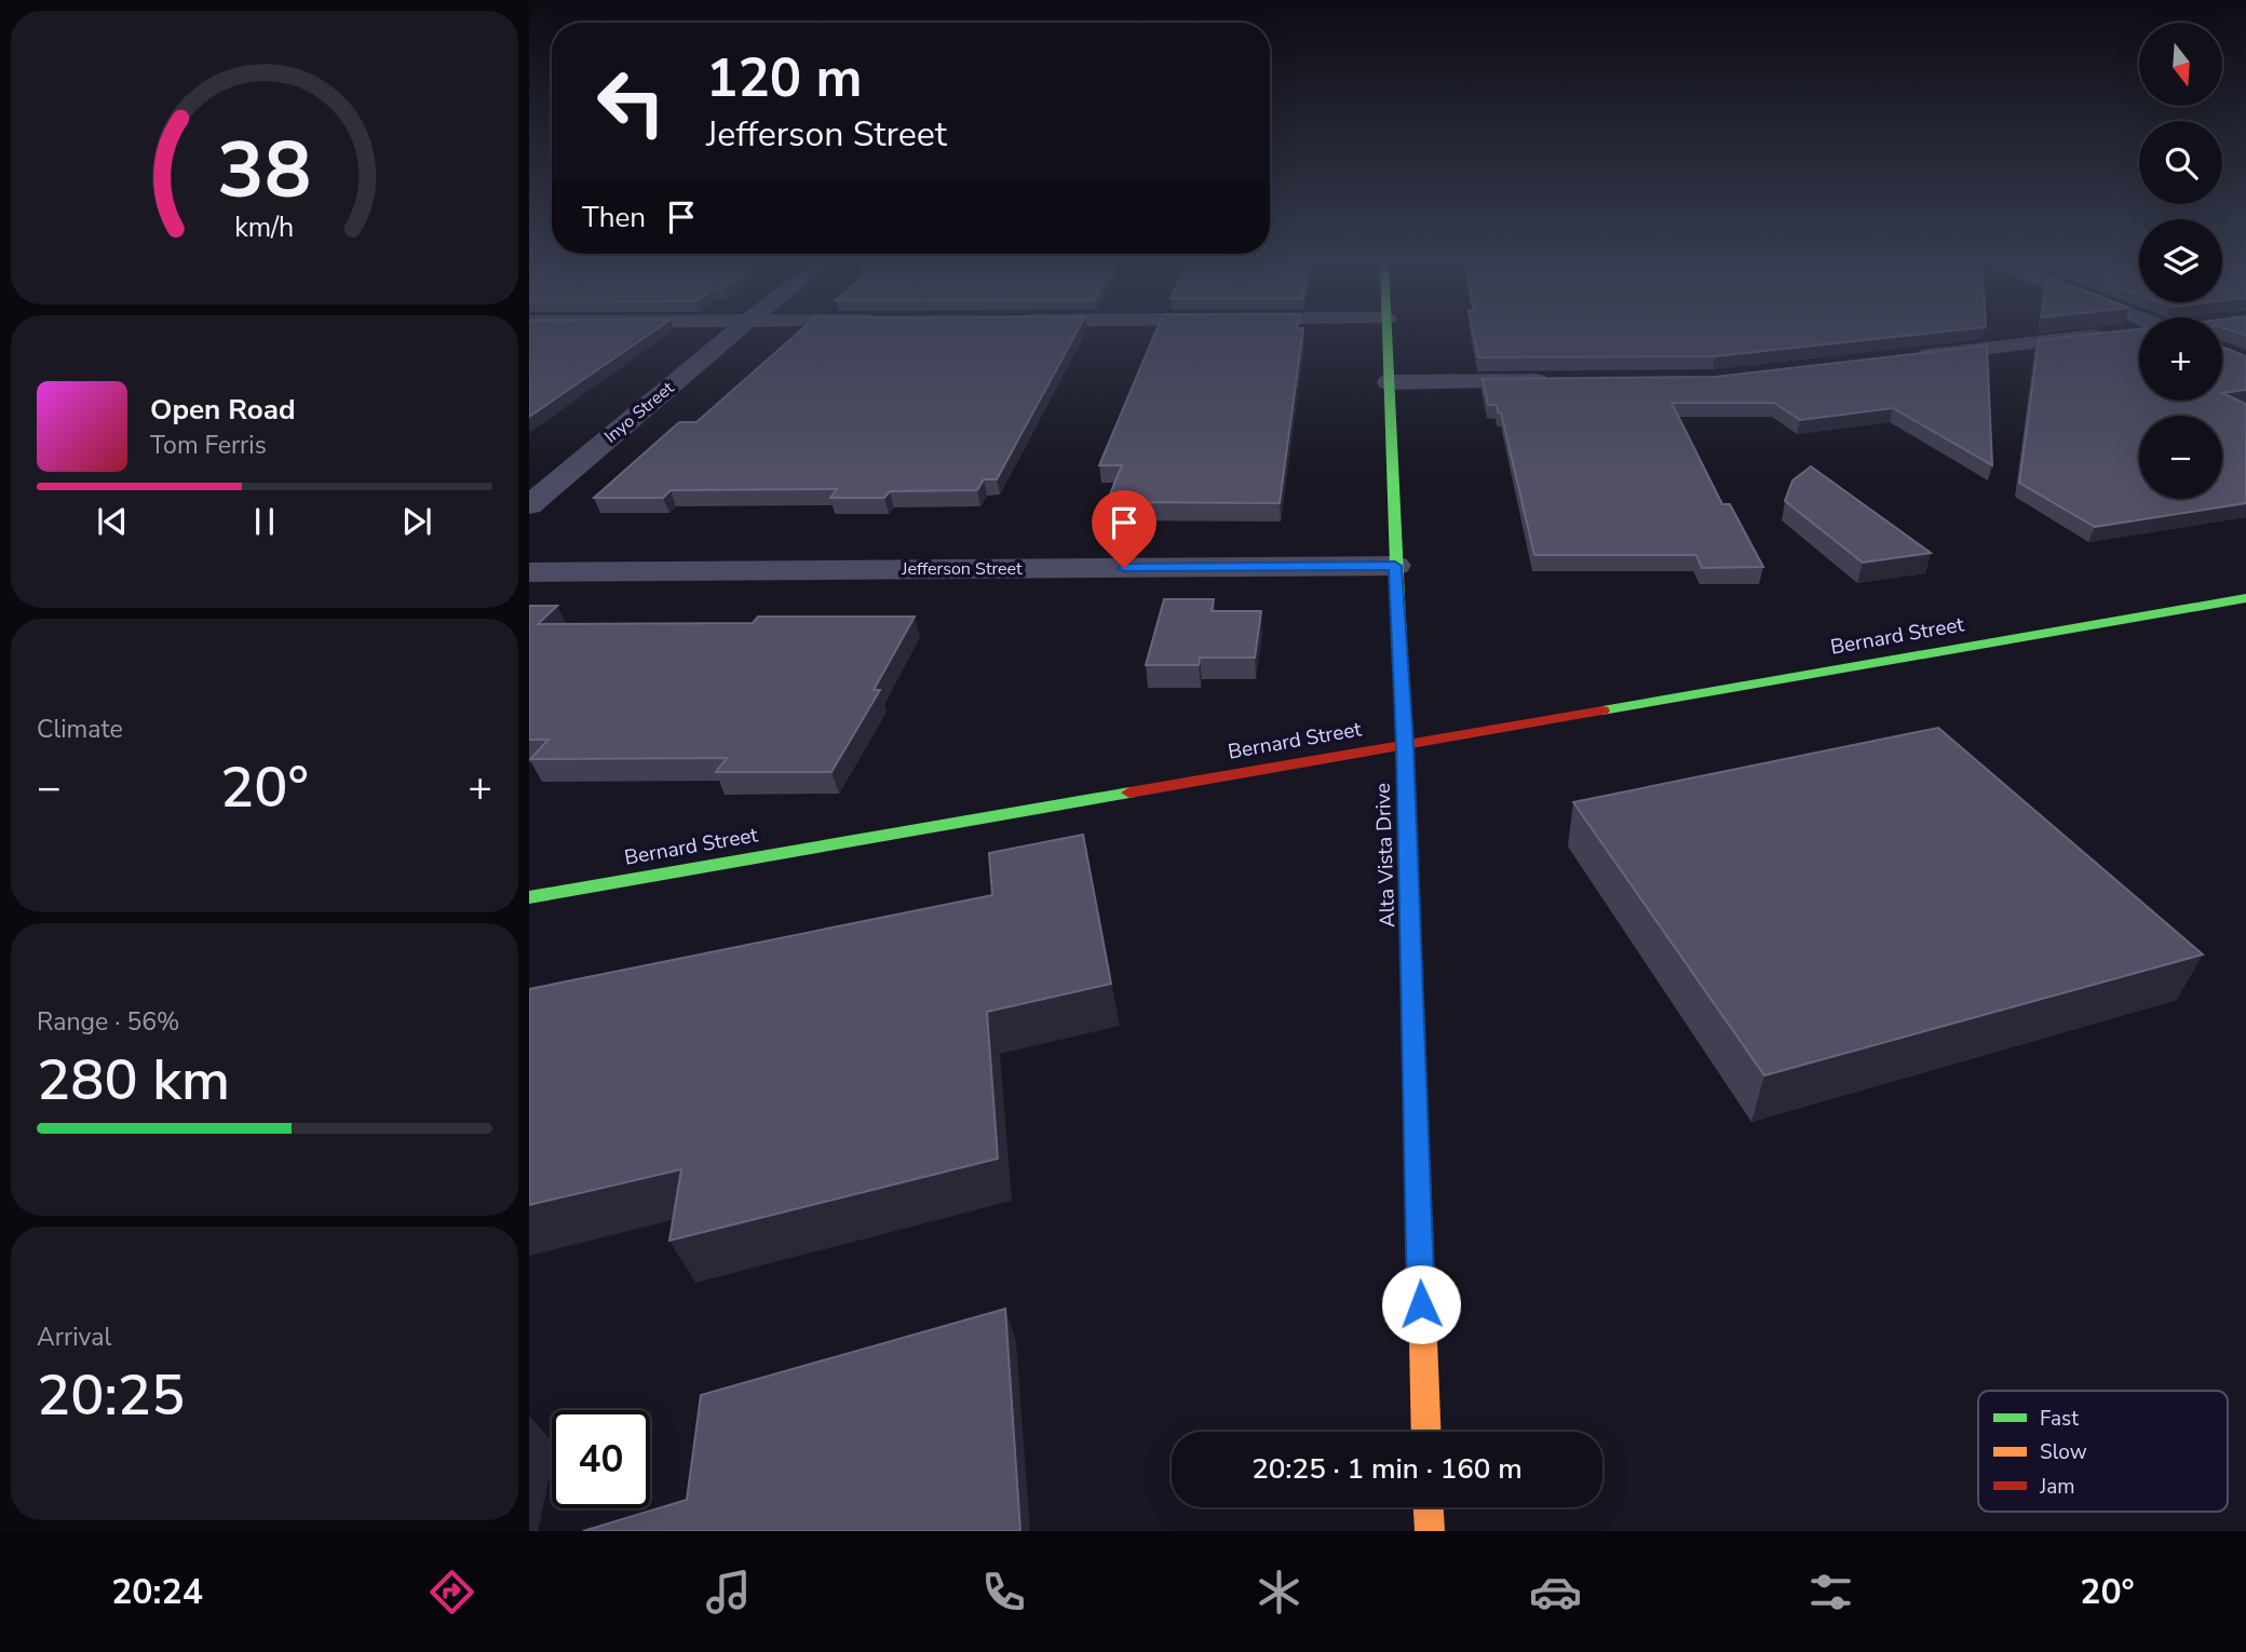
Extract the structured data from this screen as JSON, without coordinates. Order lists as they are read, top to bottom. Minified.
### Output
{"streets":{"street":["Inyo Street","Jefferson Street","Bernard Street","Alta Vista Drive"]},"crossings":[["Jefferson Street","Alta Vista Drive"],["Bernard Street","Alta Vista Drive"]],"legend":["Fast","Slow","Jam"],"north":"bottom","page":{"map_buttons":["+","−"],"turn":["120 m","Jefferson Street"],"then":"Then","song":["Open Road","Tom Ferris"],"tile":["Climate",["Range · 56%","280 km"],["Arrival","20:25"]],"heat":["−","20°","+"],"limit":"40","trip":"20:25 · 1 min · 160 m","tabs":["20:24","20°"],"gauge":["38","km/h"]}}
